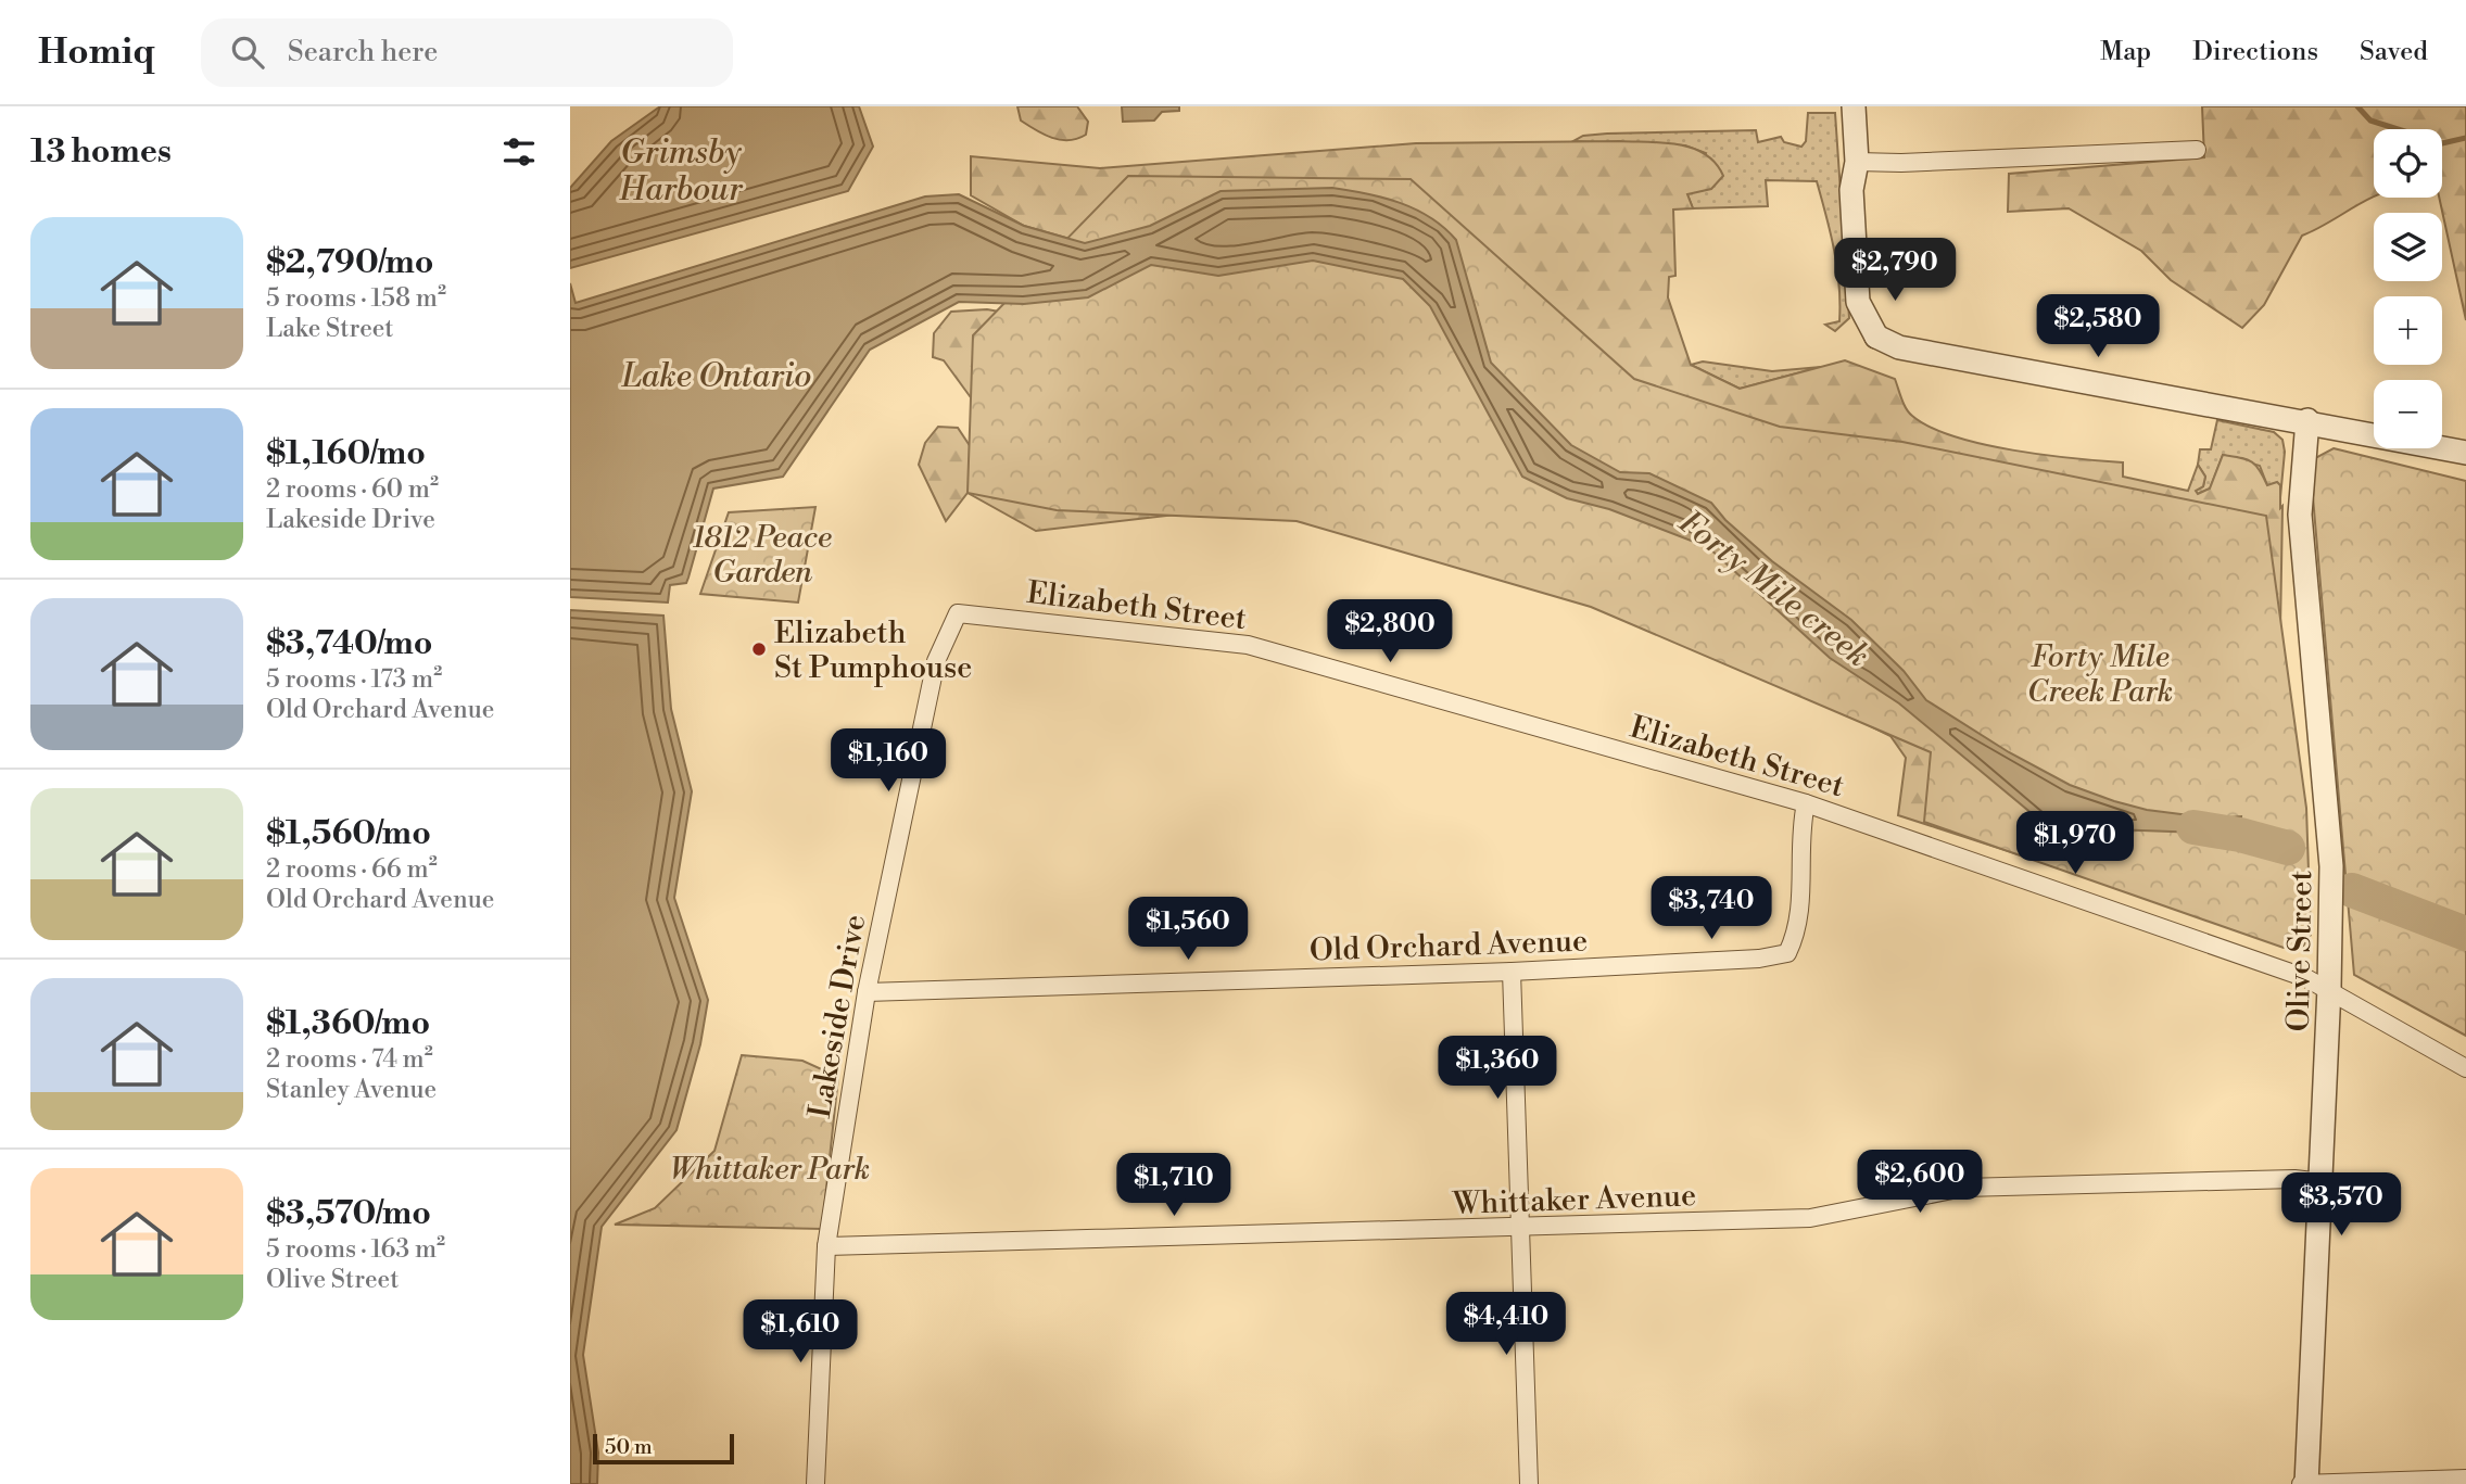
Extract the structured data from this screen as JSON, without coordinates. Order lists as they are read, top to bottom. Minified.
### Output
{"streets":{"street":["Elizabeth Street","Old Orchard Avenue","Olive Street","Lakeside Drive","Whittaker Avenue"]},"crossings":[["Elizabeth Street","Old Orchard Avenue"],["Elizabeth Street","Olive Street"],["Elizabeth Street","Lakeside Drive"],["Old Orchard Avenue","Lakeside Drive"],["Olive Street","Whittaker Avenue"],["Lakeside Drive","Whittaker Avenue"]],"water":["Grimsby Harbour","Lake Ontario","Forty Mile creek"],"parks":["1812 Peace Garden","Forty Mile Creek Park","Whittaker Park"],"places":["Elizabeth St Pumphouse"],"scale_bar":"50 m","page":{"header":"Homiq","search":"Search here","nav":["Map","Directions","Saved"],"heading":"13 homes","map_buttons":["+","−"],"list":[{"name":"$2,790/mo","note":"5 rooms · 158 m² · Lake Street"},{"name":"$1,160/mo","note":"2 rooms · 60 m² · Lakeside Drive"},{"name":"$3,740/mo","note":"5 rooms · 173 m² · Old Orchard Avenue"},{"name":"$1,560/mo","note":"2 rooms · 66 m² · Old Orchard Avenue"},{"name":"$1,360/mo","note":"2 rooms · 74 m² · Stanley Avenue"},{"name":"$3,570/mo","note":"5 rooms · 163 m² · Olive Street"}],"price":["$2,790","$2,580","$2,800","$1,160","$1,970","$3,740","$1,560","$1,360","$2,600","$1,710","$3,570","$4,410","$1,610"],"scale":"50 m"}}
